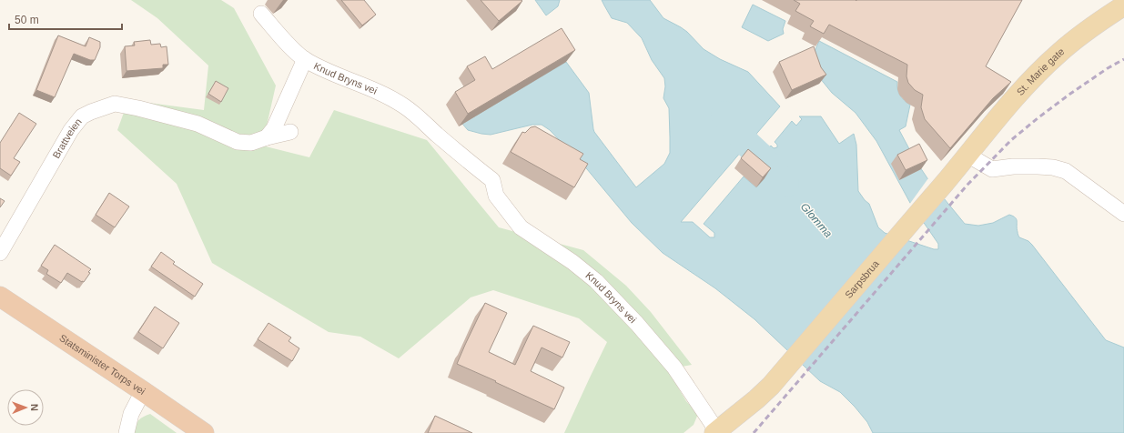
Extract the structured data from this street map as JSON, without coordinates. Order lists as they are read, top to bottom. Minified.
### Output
{"streets":{"highway":["Statsminister Torps vei"],"main road":["St. Marie gate","Sarpsbrua"],"street":["Knud Bryns vei","Brattveien"]},"crossings":[["St. Marie gate","Sarpsbrua"],["Knud Bryns vei","Sarpsbrua"]],"water":["Glomma"],"scale_bar":"50 m","north":"right"}
